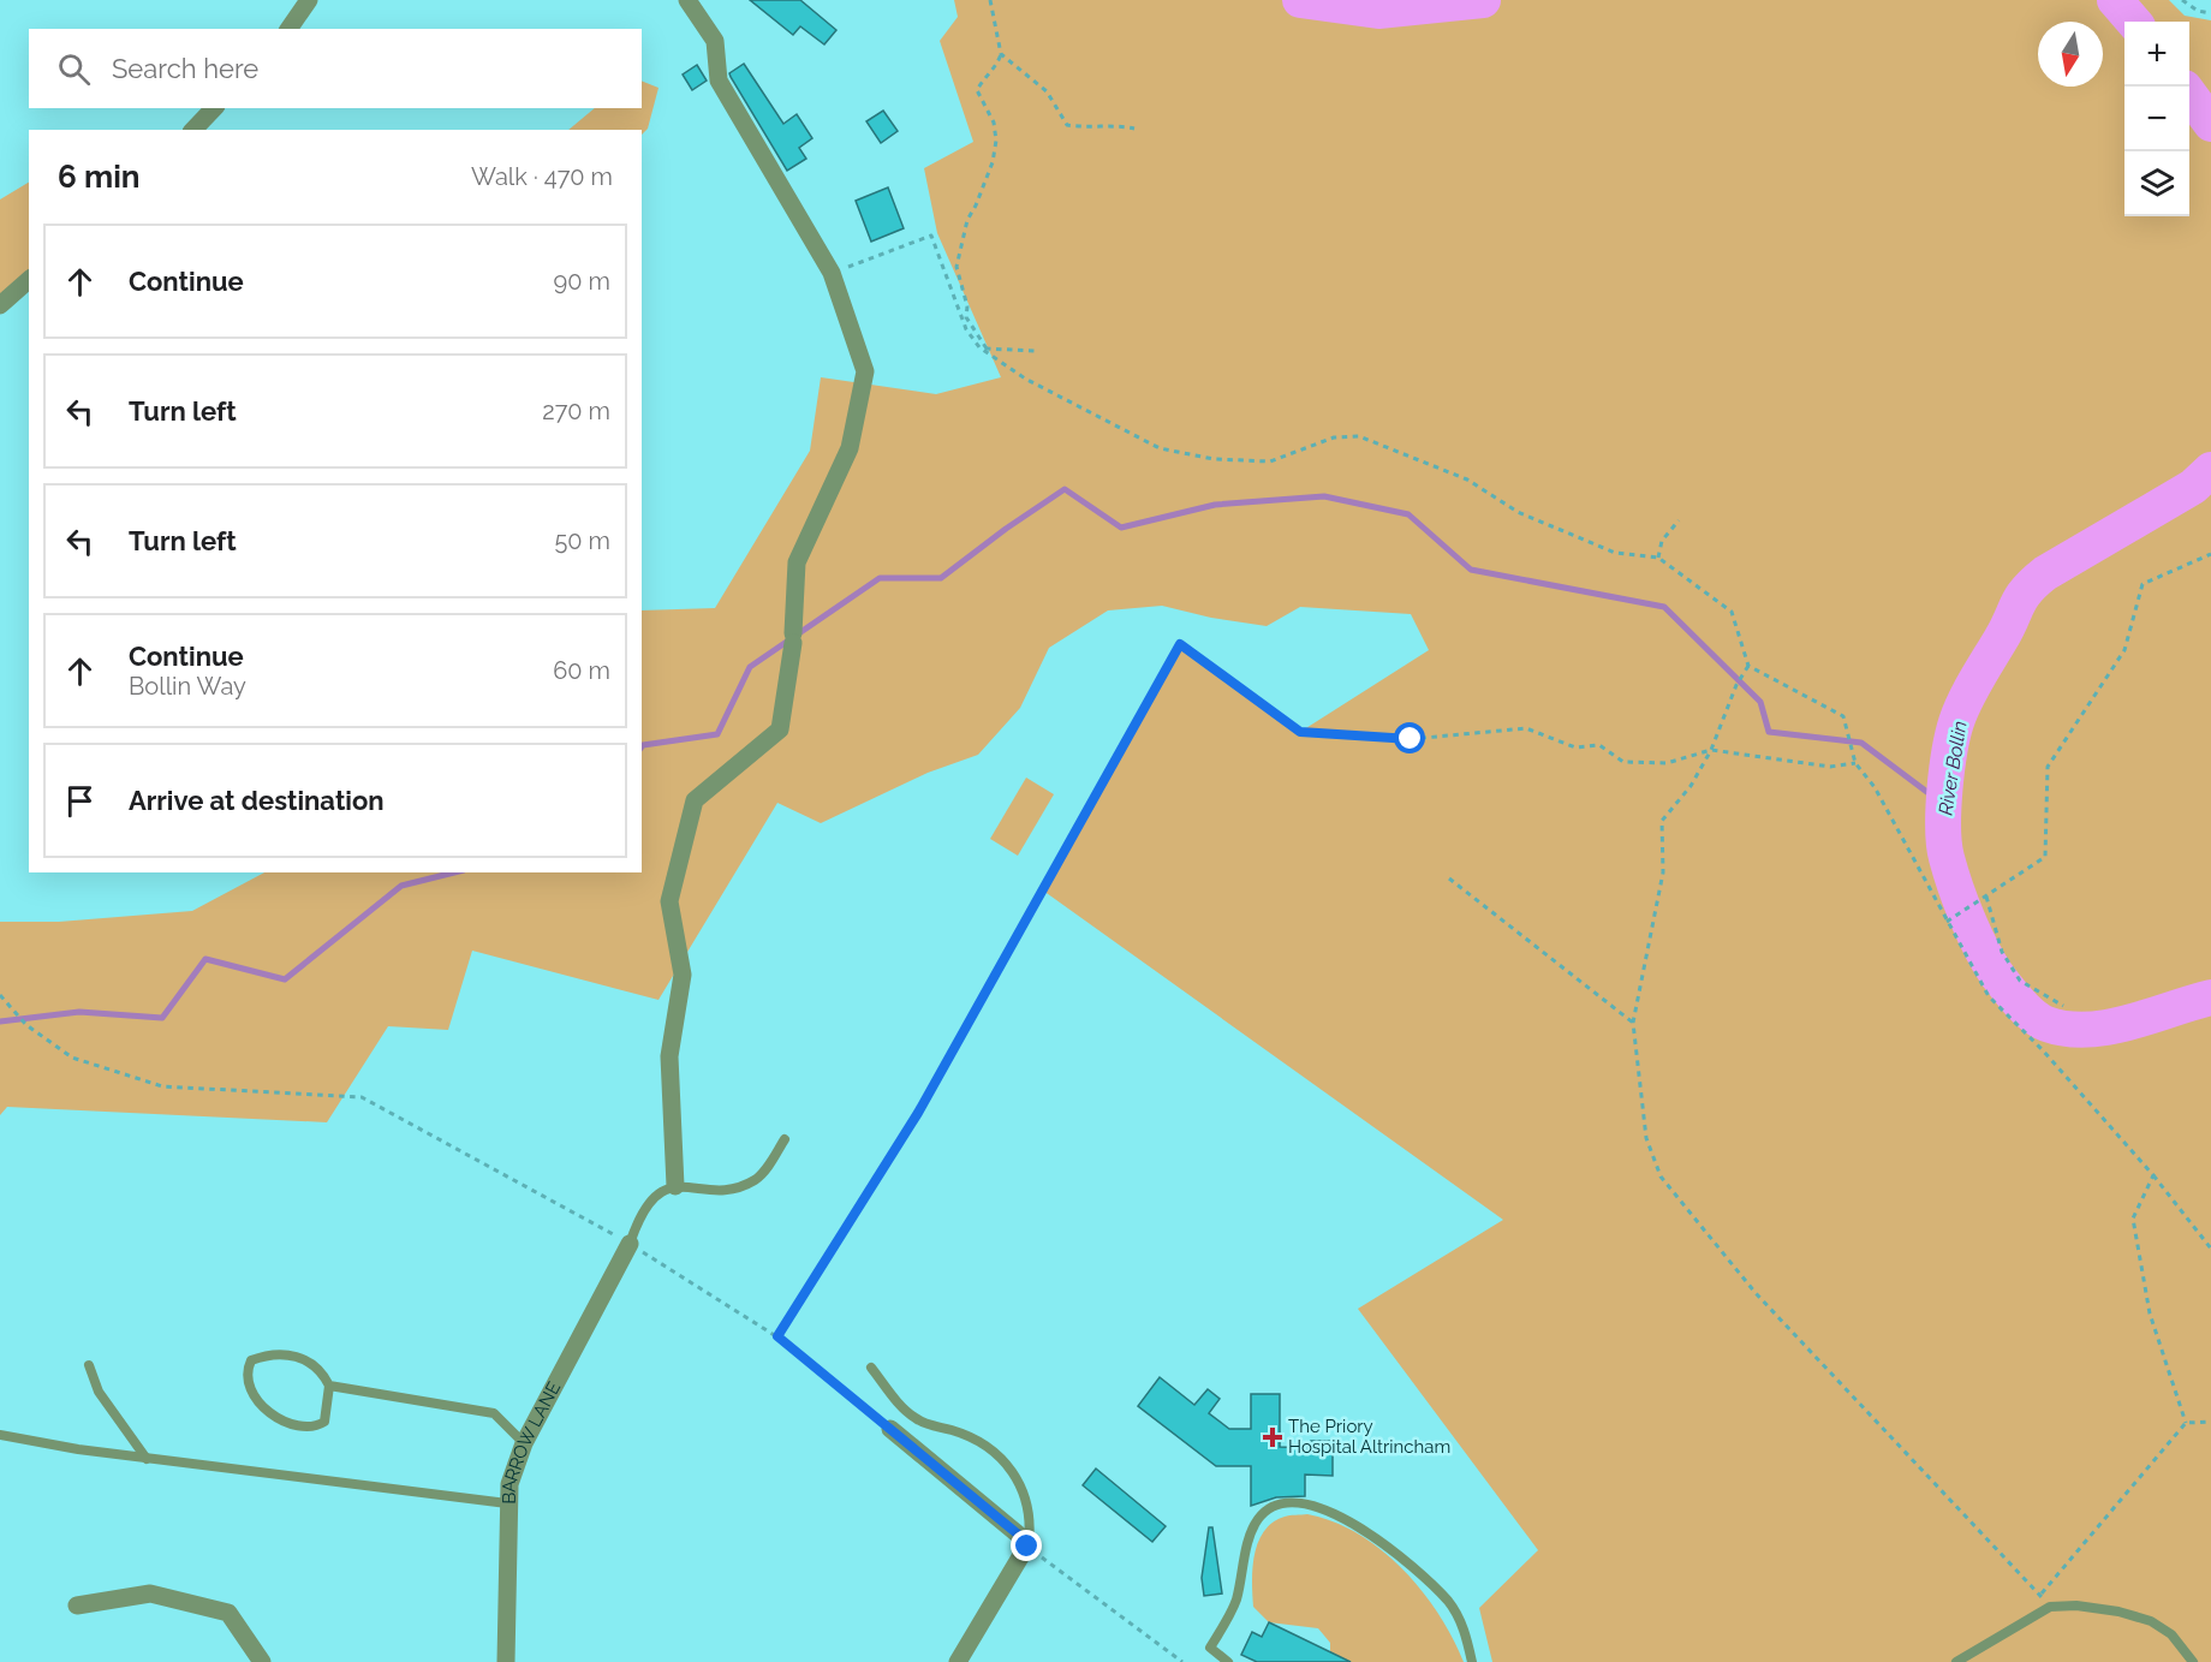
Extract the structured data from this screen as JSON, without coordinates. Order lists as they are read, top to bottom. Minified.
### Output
{"streets":{"street":["BARROW LANE"]},"water":["River Bollin"],"places":{"health":["The Priory Hospital Altrincham"]},"north":"bottom","page":{"map_buttons":["+","−"],"search":"Search here","heading":["6 min","Walk · 470 m"],"list":[["Continue","90 m"],["Turn left","270 m"],["Turn left","50 m"],["Continue","Bollin Way","60 m"],"Arrive at destination"]}}
